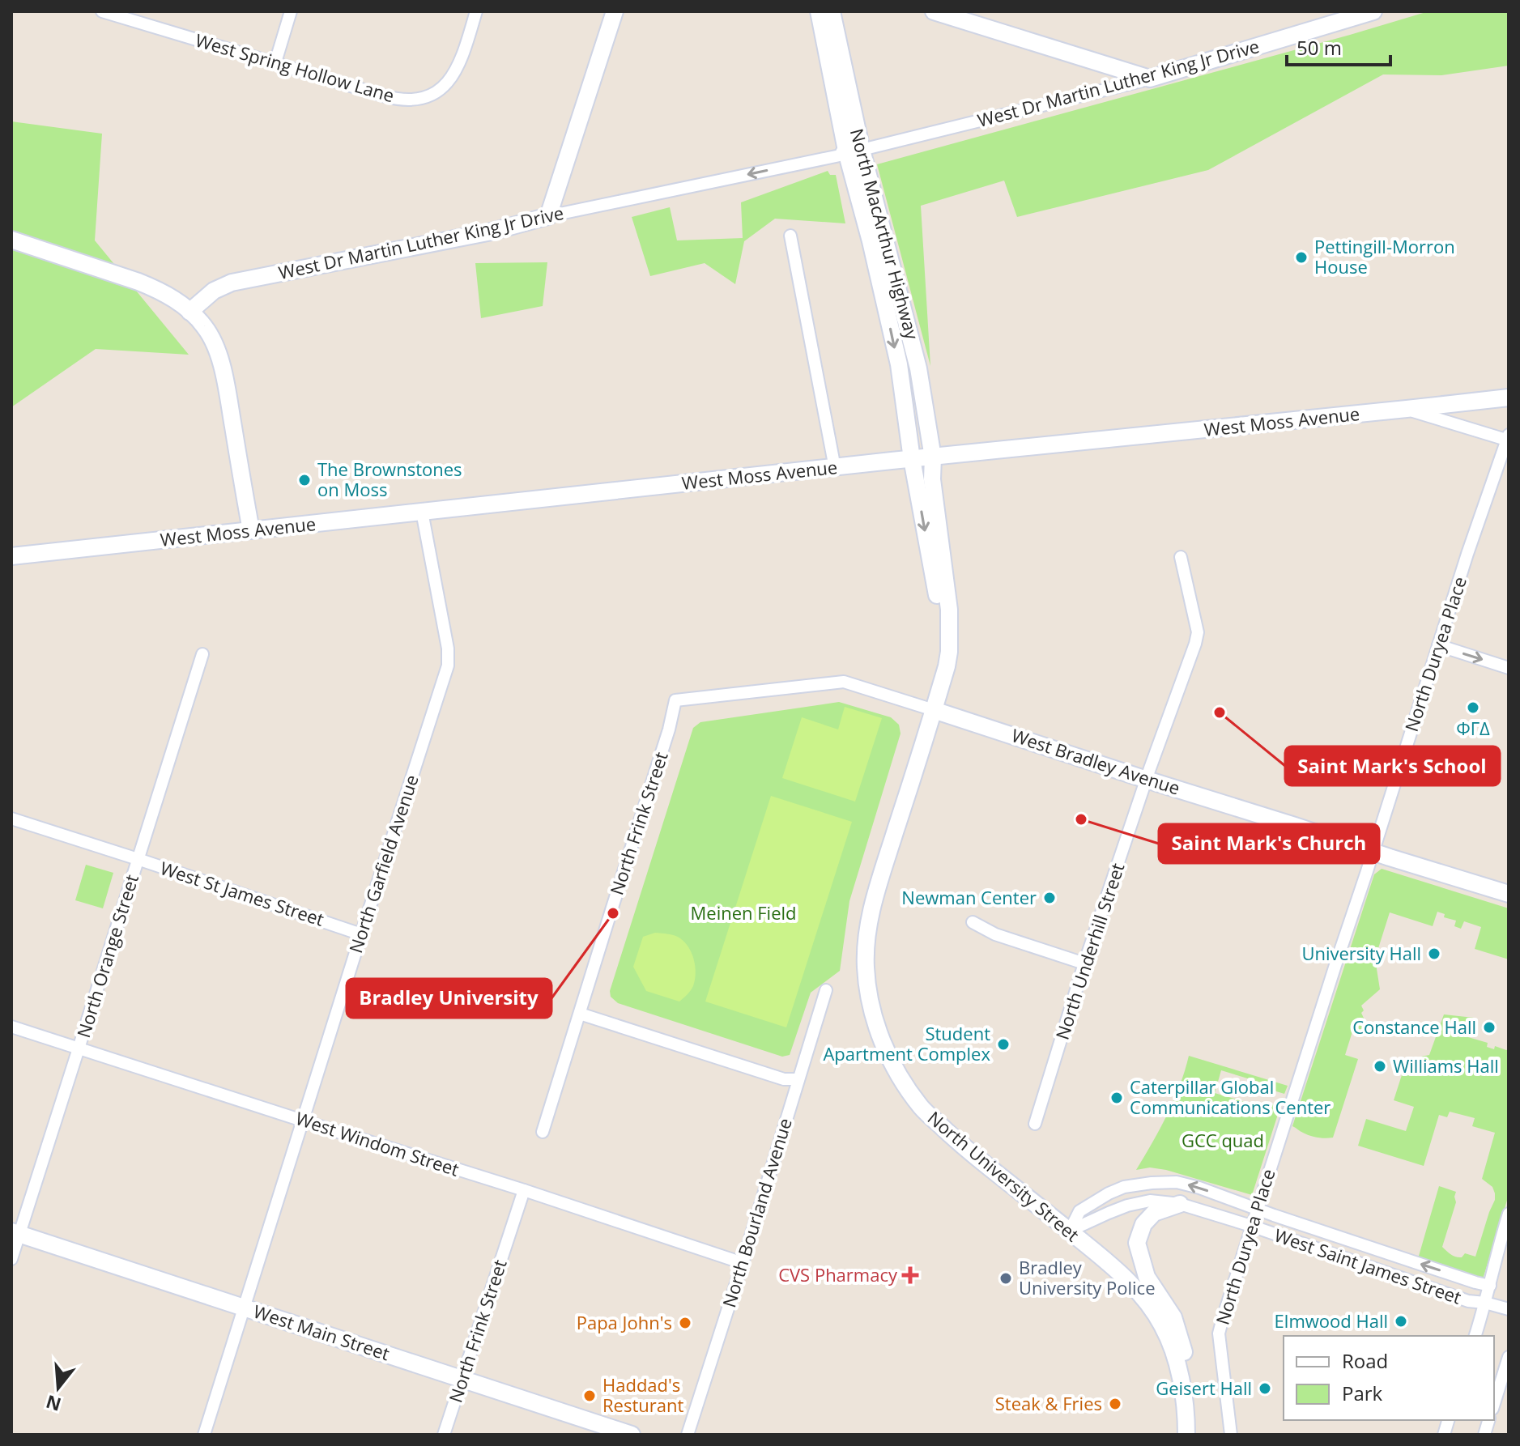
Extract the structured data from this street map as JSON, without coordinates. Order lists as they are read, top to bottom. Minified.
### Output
{"streets":{"street":["West Spring Hollow Lane","West Dr Martin Luther King Jr Drive","North MacArthur Highway","West Moss Avenue","North Duryea Place","West Bradley Avenue","North Frink Street","North Garfield Avenue","West St James Street","North Underhill Street","North Orange Street","West Windom Street","North University Street","North Bourland Avenue","West Saint James Street","West Main Street"]},"crossings":[["West Dr Martin Luther King Jr Drive","North MacArthur Highway"],["North MacArthur Highway","West Moss Avenue"],["North MacArthur Highway","North University Street"],["West Moss Avenue","North Garfield Avenue"],["West Moss Avenue","North University Street"],["North Duryea Place","West Bradley Avenue"],["North Duryea Place","West Saint James Street"],["West Bradley Avenue","North Frink Street"],["West Bradley Avenue","North Underhill Street"],["West Bradley Avenue","North University Street"],["North Frink Street","West Windom Street"],["North Frink Street","West Main Street"],["North Garfield Avenue","West St James Street"],["North Garfield Avenue","West Windom Street"],["North Garfield Avenue","West Main Street"],["West St James Street","North Orange Street"],["North Orange Street","West Windom Street"],["North Orange Street","West Main Street"],["West Windom Street","North Bourland Avenue"],["North University Street","West Saint James Street"]],"parks":["Meinen Field","GCC quad"],"places":{"other":["Pettingill-Morron House","The Brownstones on Moss","ΦΓΔ","Saint Mark's School","Saint Mark's Church","Newman Center","Bradley University","University Hall","Constance Hall","Student Apartment Complex","Williams Hall","Caterpillar Global Communications Center","Bradley University Police","Elmwood Hall","Papa John's","Geisert Hall","Haddad's Resturant","Steak & Fries"],"health":["CVS Pharmacy"]},"legend":["Road","Park"],"scale_bar":"50 m","north":"bottom"}
